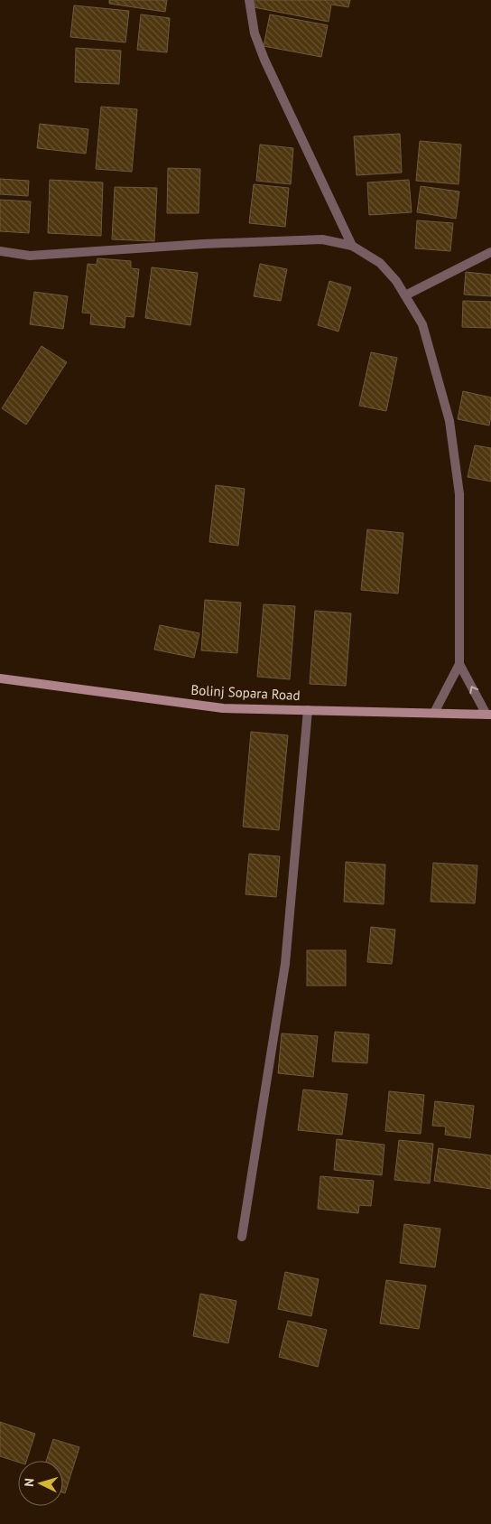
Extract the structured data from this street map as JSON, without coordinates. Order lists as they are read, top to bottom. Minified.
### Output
{"streets":{"main road":["Bolinj Sopara Road"]},"north":"left"}
